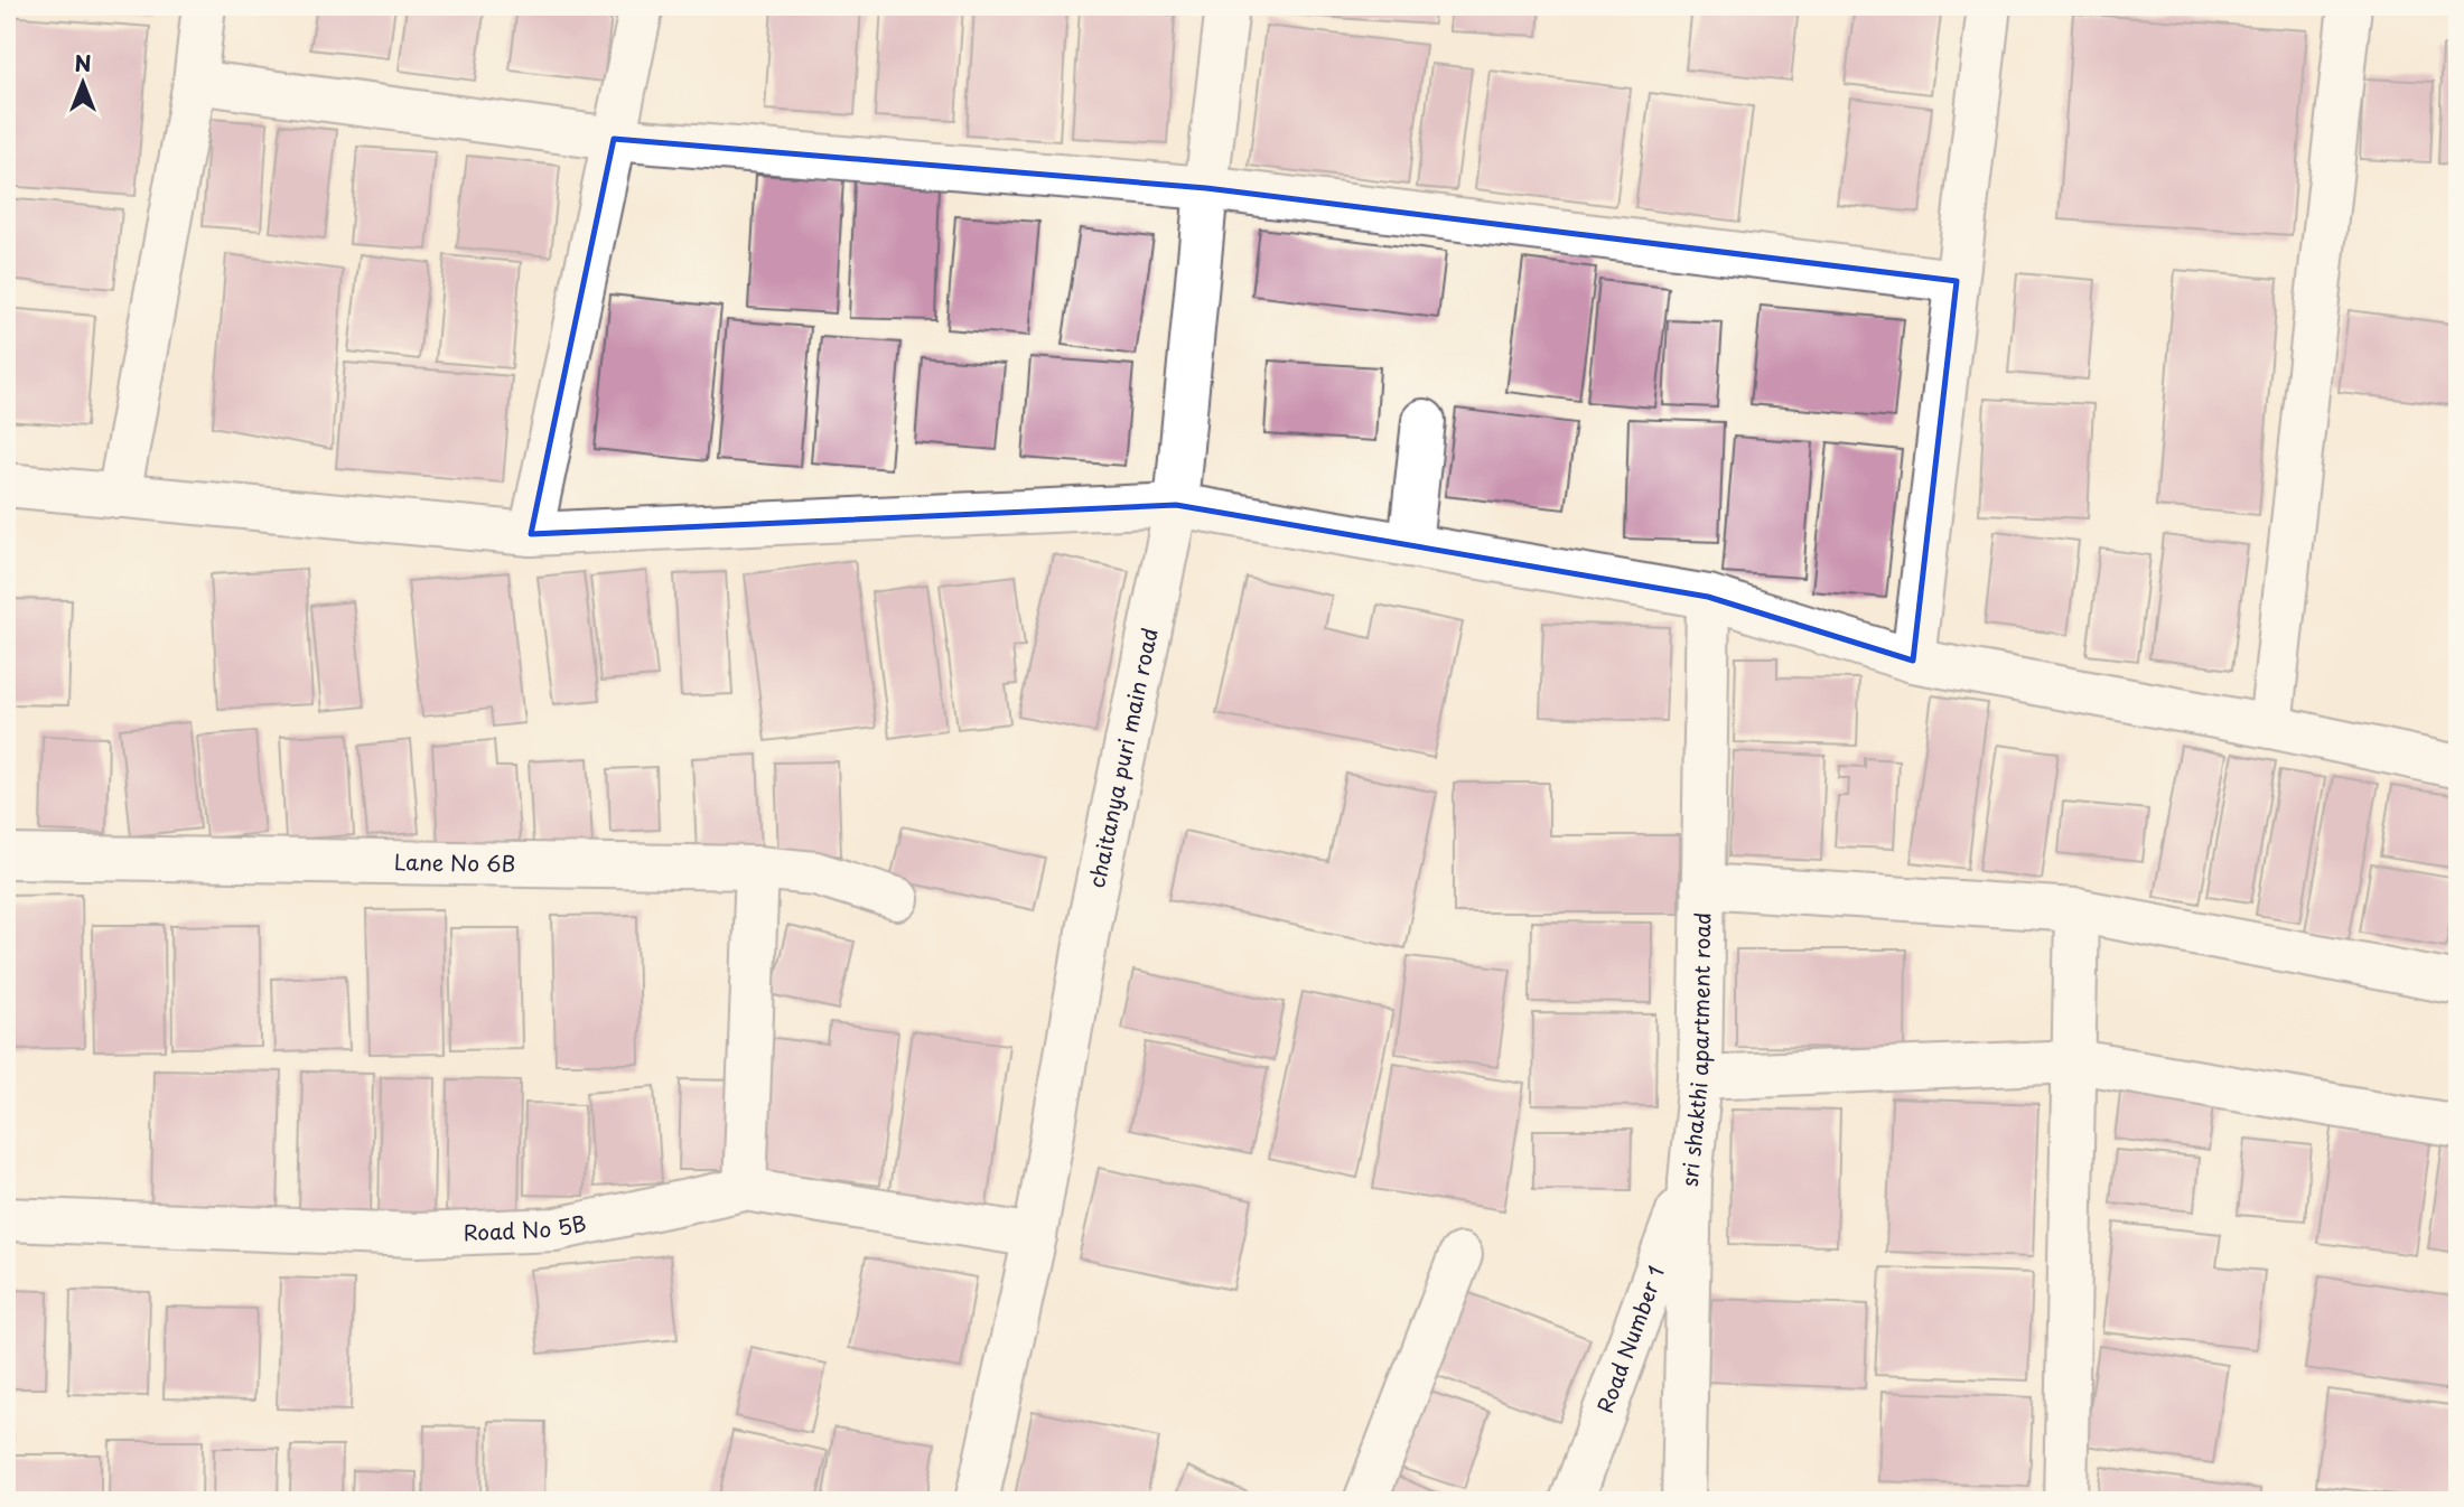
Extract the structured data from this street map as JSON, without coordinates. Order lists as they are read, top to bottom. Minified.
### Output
{"streets":{"street":["chaitanya puri main road","Lane No 6B","sri shakthi apartment road","Road No 5B","Road Number 1"]},"crossings":[["chaitanya puri main road","Road No 5B"],["sri shakthi apartment road","Road Number 1"]],"north":"top"}
